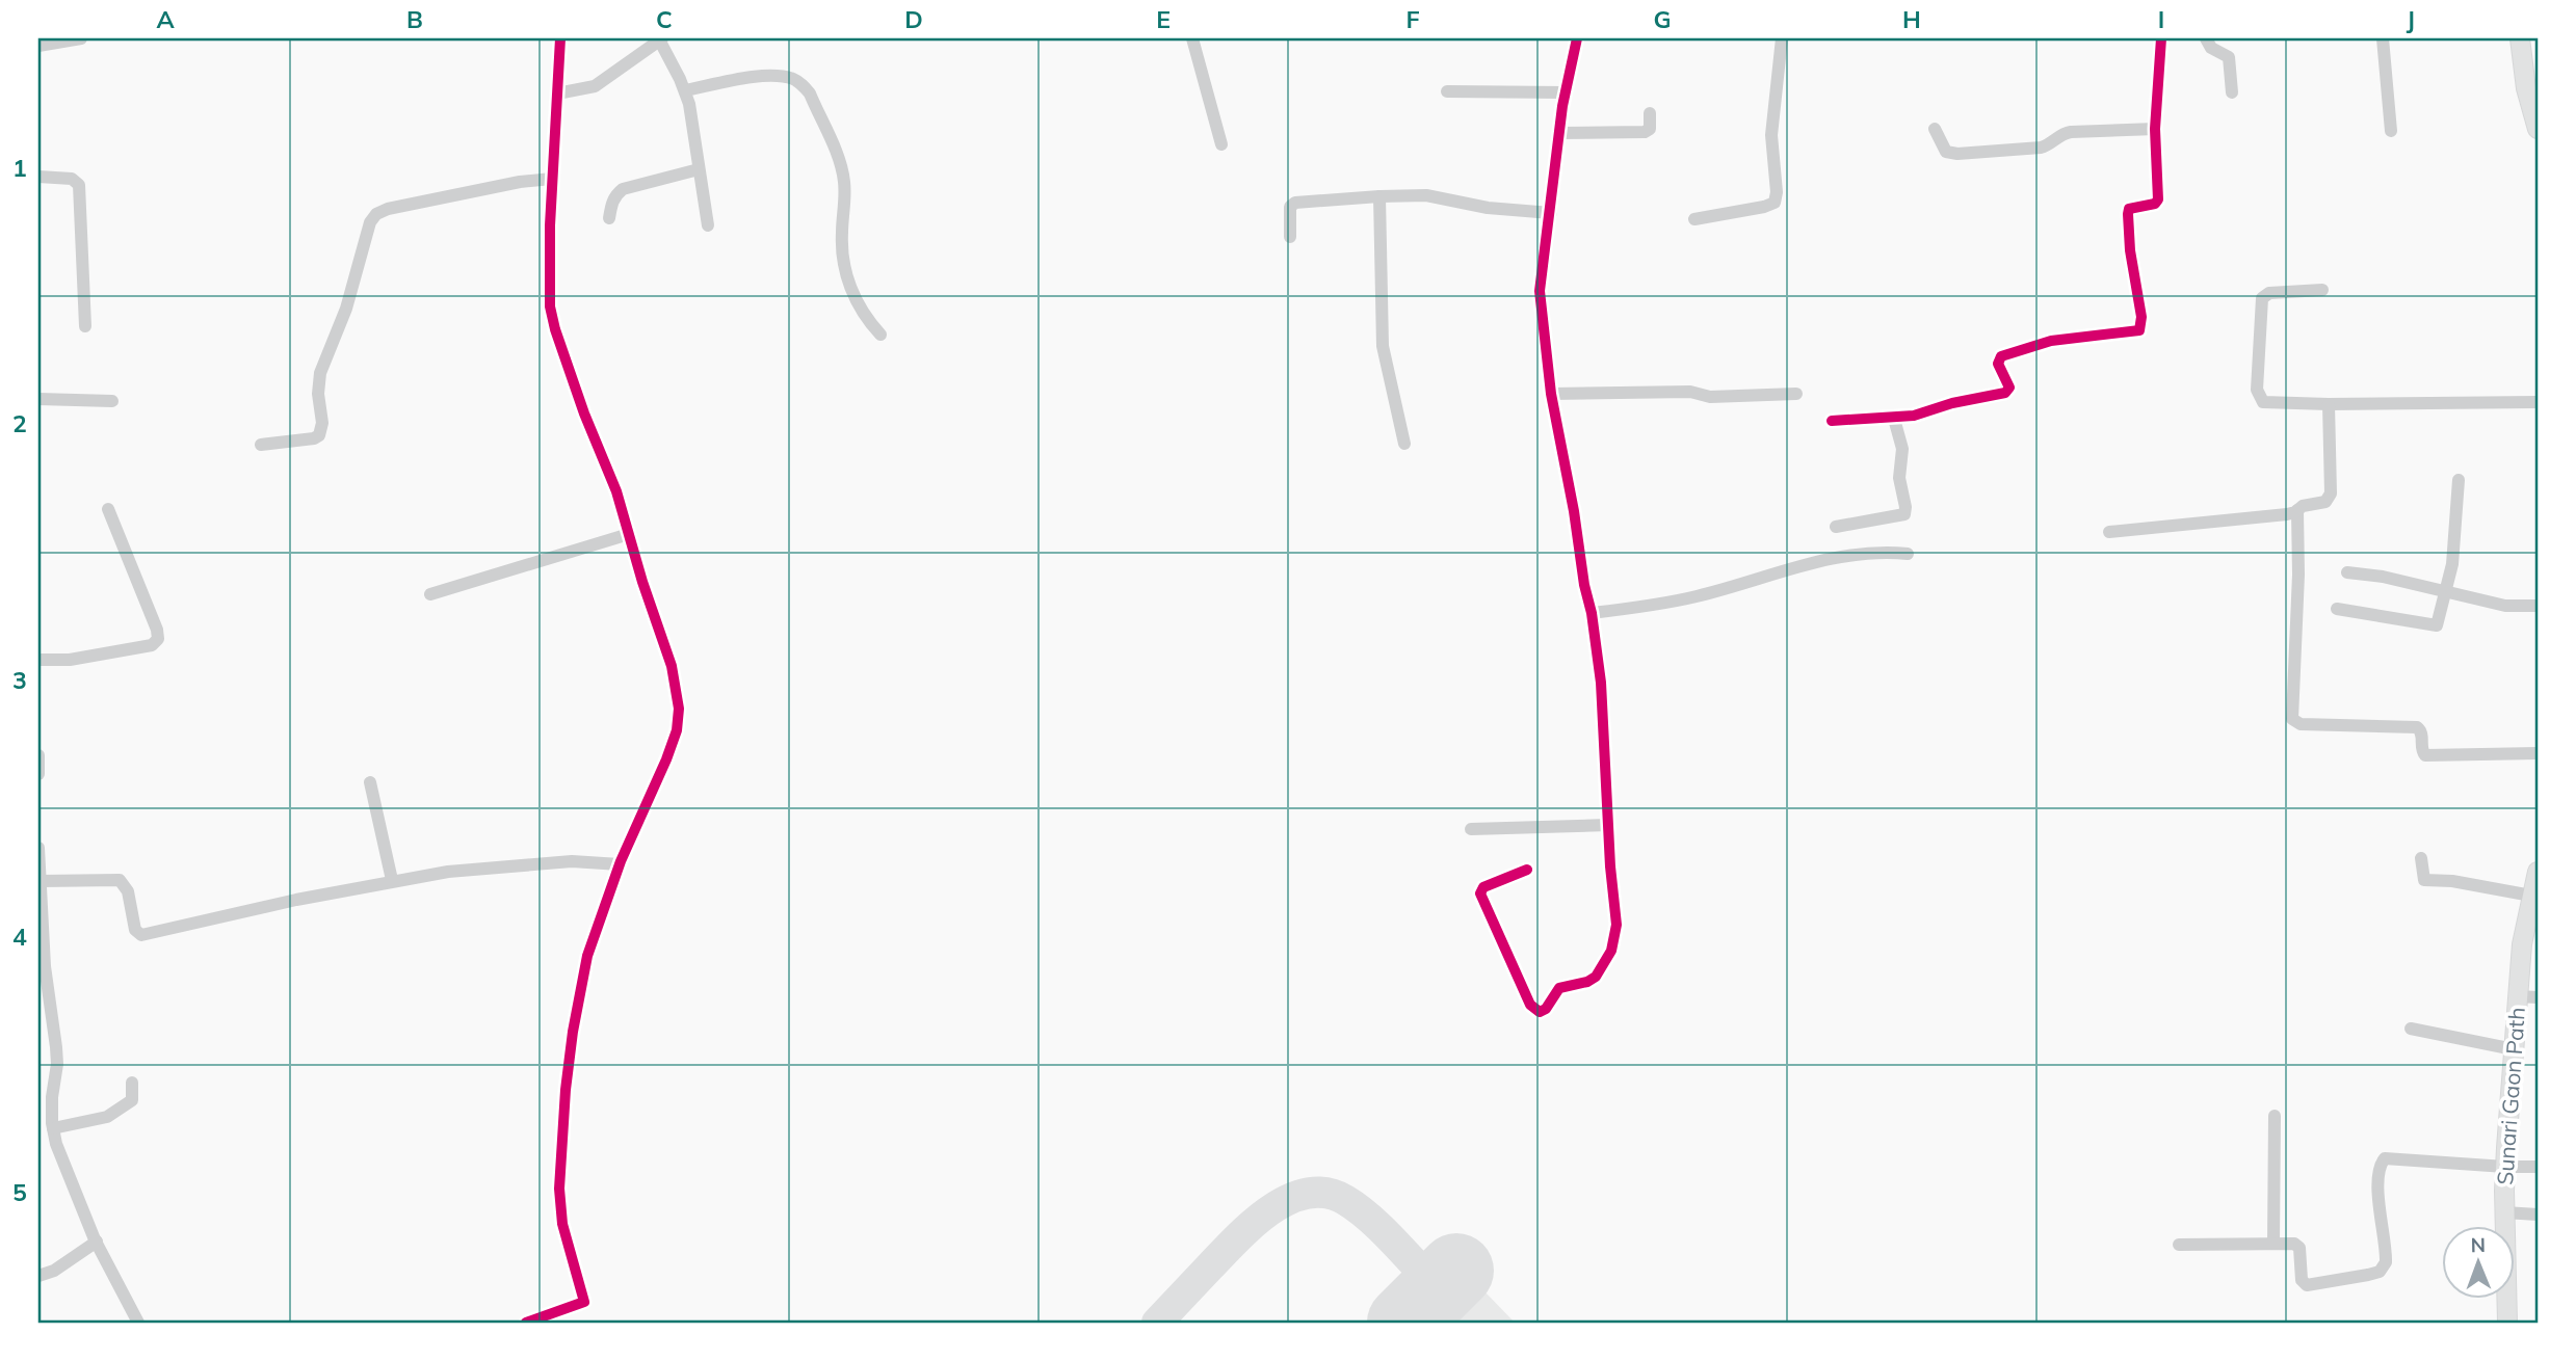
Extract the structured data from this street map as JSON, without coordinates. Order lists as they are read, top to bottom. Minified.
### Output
{"streets":{"street":["Sunari Gaon Path"]},"north":"top","grid":{"columns":["A","B","C","D","E","F","G","H","I","J"],"rows":["1","2","3","4","5"]}}
